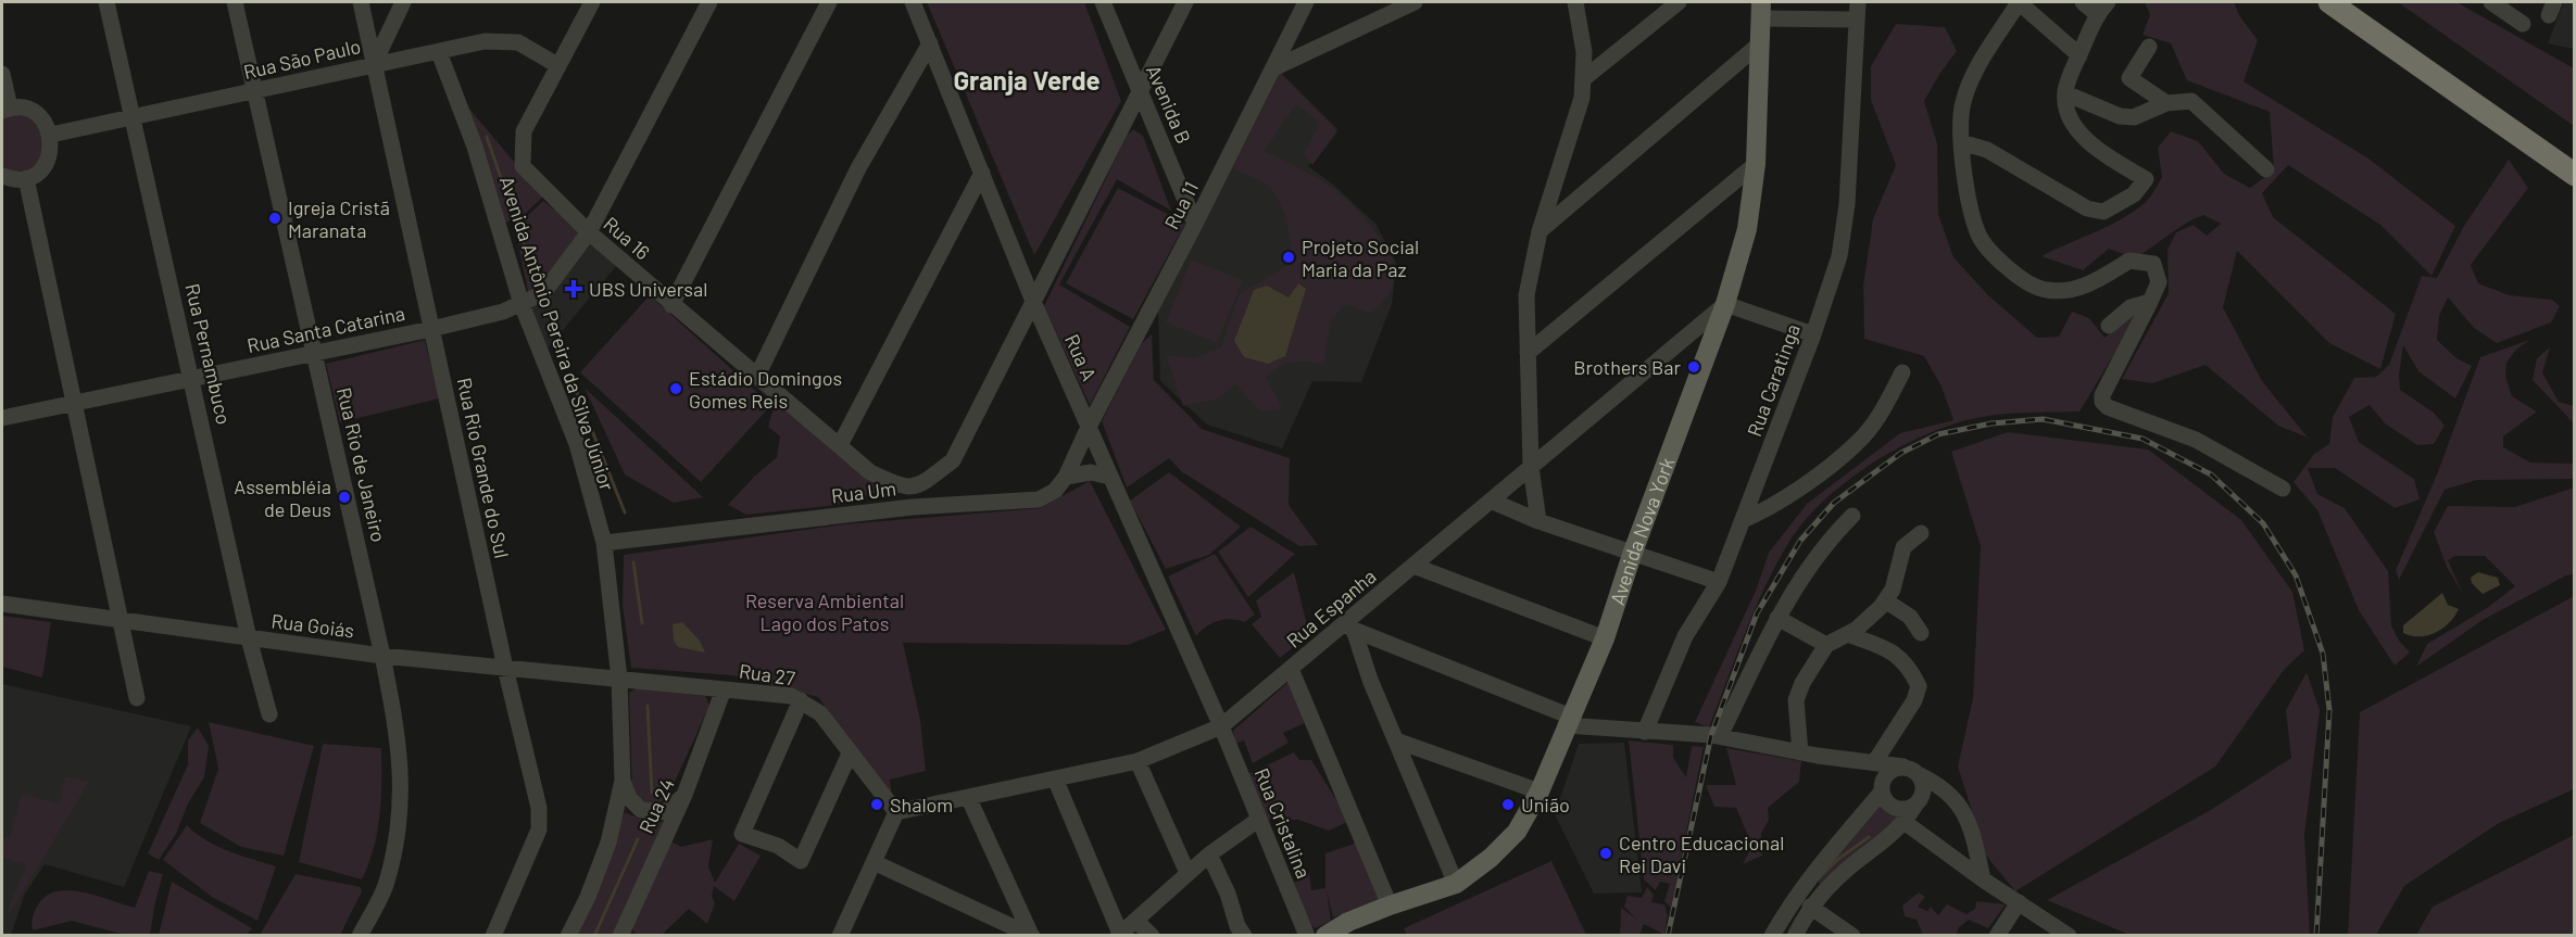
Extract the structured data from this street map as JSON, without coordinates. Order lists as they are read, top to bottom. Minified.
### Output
{"streets":{"main road":["Avenida Nova York"],"street":["Rua São Paulo","Avenida B","Rua 11","Rua 16","Rua Santa Catarina","Avenida Antônio Pereira da Silva Júnior","Rua Pernambuco","Rua A","Rua Caratinga","Rua Rio de Janeiro","Rua Rio Grande do Sul","Rua Um","Rua Espanha","Rua Goiás","Rua 27","Rua 24","Rua Cristalina"]},"crossings":[["Rua São Paulo","Rua 16"],["Rua São Paulo","Avenida Antônio Pereira da Silva Júnior"],["Rua São Paulo","Rua Pernambuco"],["Rua São Paulo","Rua Rio de Janeiro"],["Rua São Paulo","Rua Rio Grande do Sul"],["Avenida B","Rua 11"],["Rua 11","Rua A"],["Rua 11","Rua Um"],["Rua 16","Rua Santa Catarina"],["Rua Santa Catarina","Avenida Antônio Pereira da Silva Júnior"],["Rua Santa Catarina","Rua Pernambuco"],["Rua Santa Catarina","Rua Rio de Janeiro"],["Rua Santa Catarina","Rua Rio Grande do Sul"],["Avenida Antônio Pereira da Silva Júnior","Rua Um"],["Avenida Antônio Pereira da Silva Júnior","Rua Goiás"],["Avenida Antônio Pereira da Silva Júnior","Rua 27"],["Rua Pernambuco","Rua Goiás"],["Rua A","Rua Um"],["Rua A","Rua Espanha"],["Rua A","Rua Cristalina"],["Rua Rio de Janeiro","Rua Goiás"],["Rua Rio Grande do Sul","Rua Goiás"],["Avenida Nova York","Rua Espanha"],["Rua Espanha","Rua 27"],["Rua Espanha","Rua Cristalina"],["Rua Goiás","Rua 27"],["Rua 27","Rua 24"]],"districts":["Granja Verde"],"parks":["Reserva Ambiental Lago dos Patos"],"places":{"other":["Igreja Cristã Maranata","Projeto Social Maria da Paz","Brothers Bar","Estádio Domingos Gomes Reis","Assembléia de Deus","Shalom","União","Centro Educacional Rei Davi"],"health":["UBS Universal"]}}
